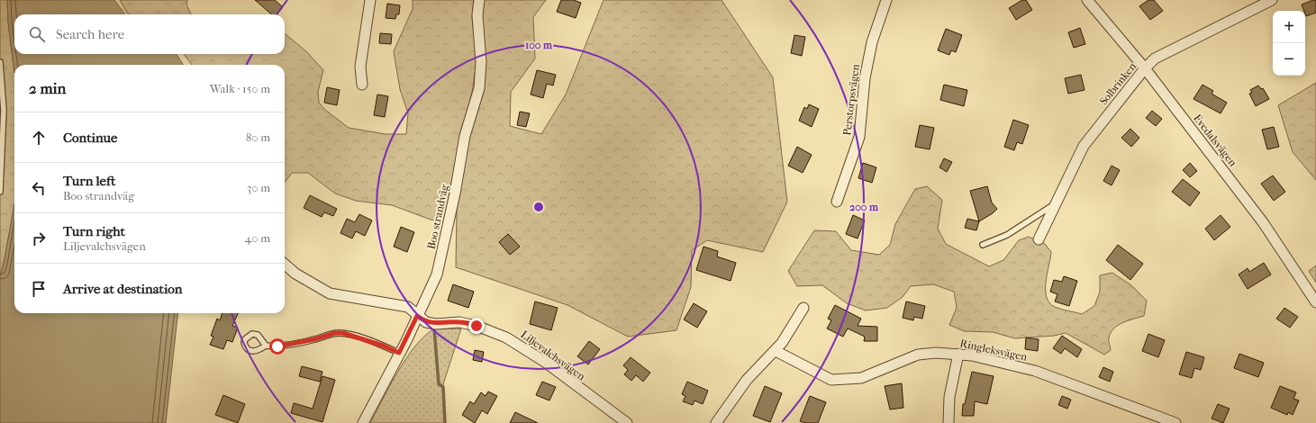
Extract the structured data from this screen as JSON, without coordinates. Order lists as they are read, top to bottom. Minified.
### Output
{"streets":{"street":["Solbrinken","Perstorpsvägen","Evedalsvägen","Boo strandväg","Ringleksvägen","Liljevalchsvägen"]},"crossings":[["Solbrinken","Evedalsvägen"],["Boo strandväg","Liljevalchsvägen"]],"page":{"map_buttons":["+","−"],"search":"Search here","heading":["2 min","Walk · 150 m"],"list":[["Continue","80 m"],["Turn left","Boo strandväg","30 m"],["Turn right","Liljevalchsvägen","40 m"],"Arrive at destination"]},"rings":["100 m","200 m"]}
